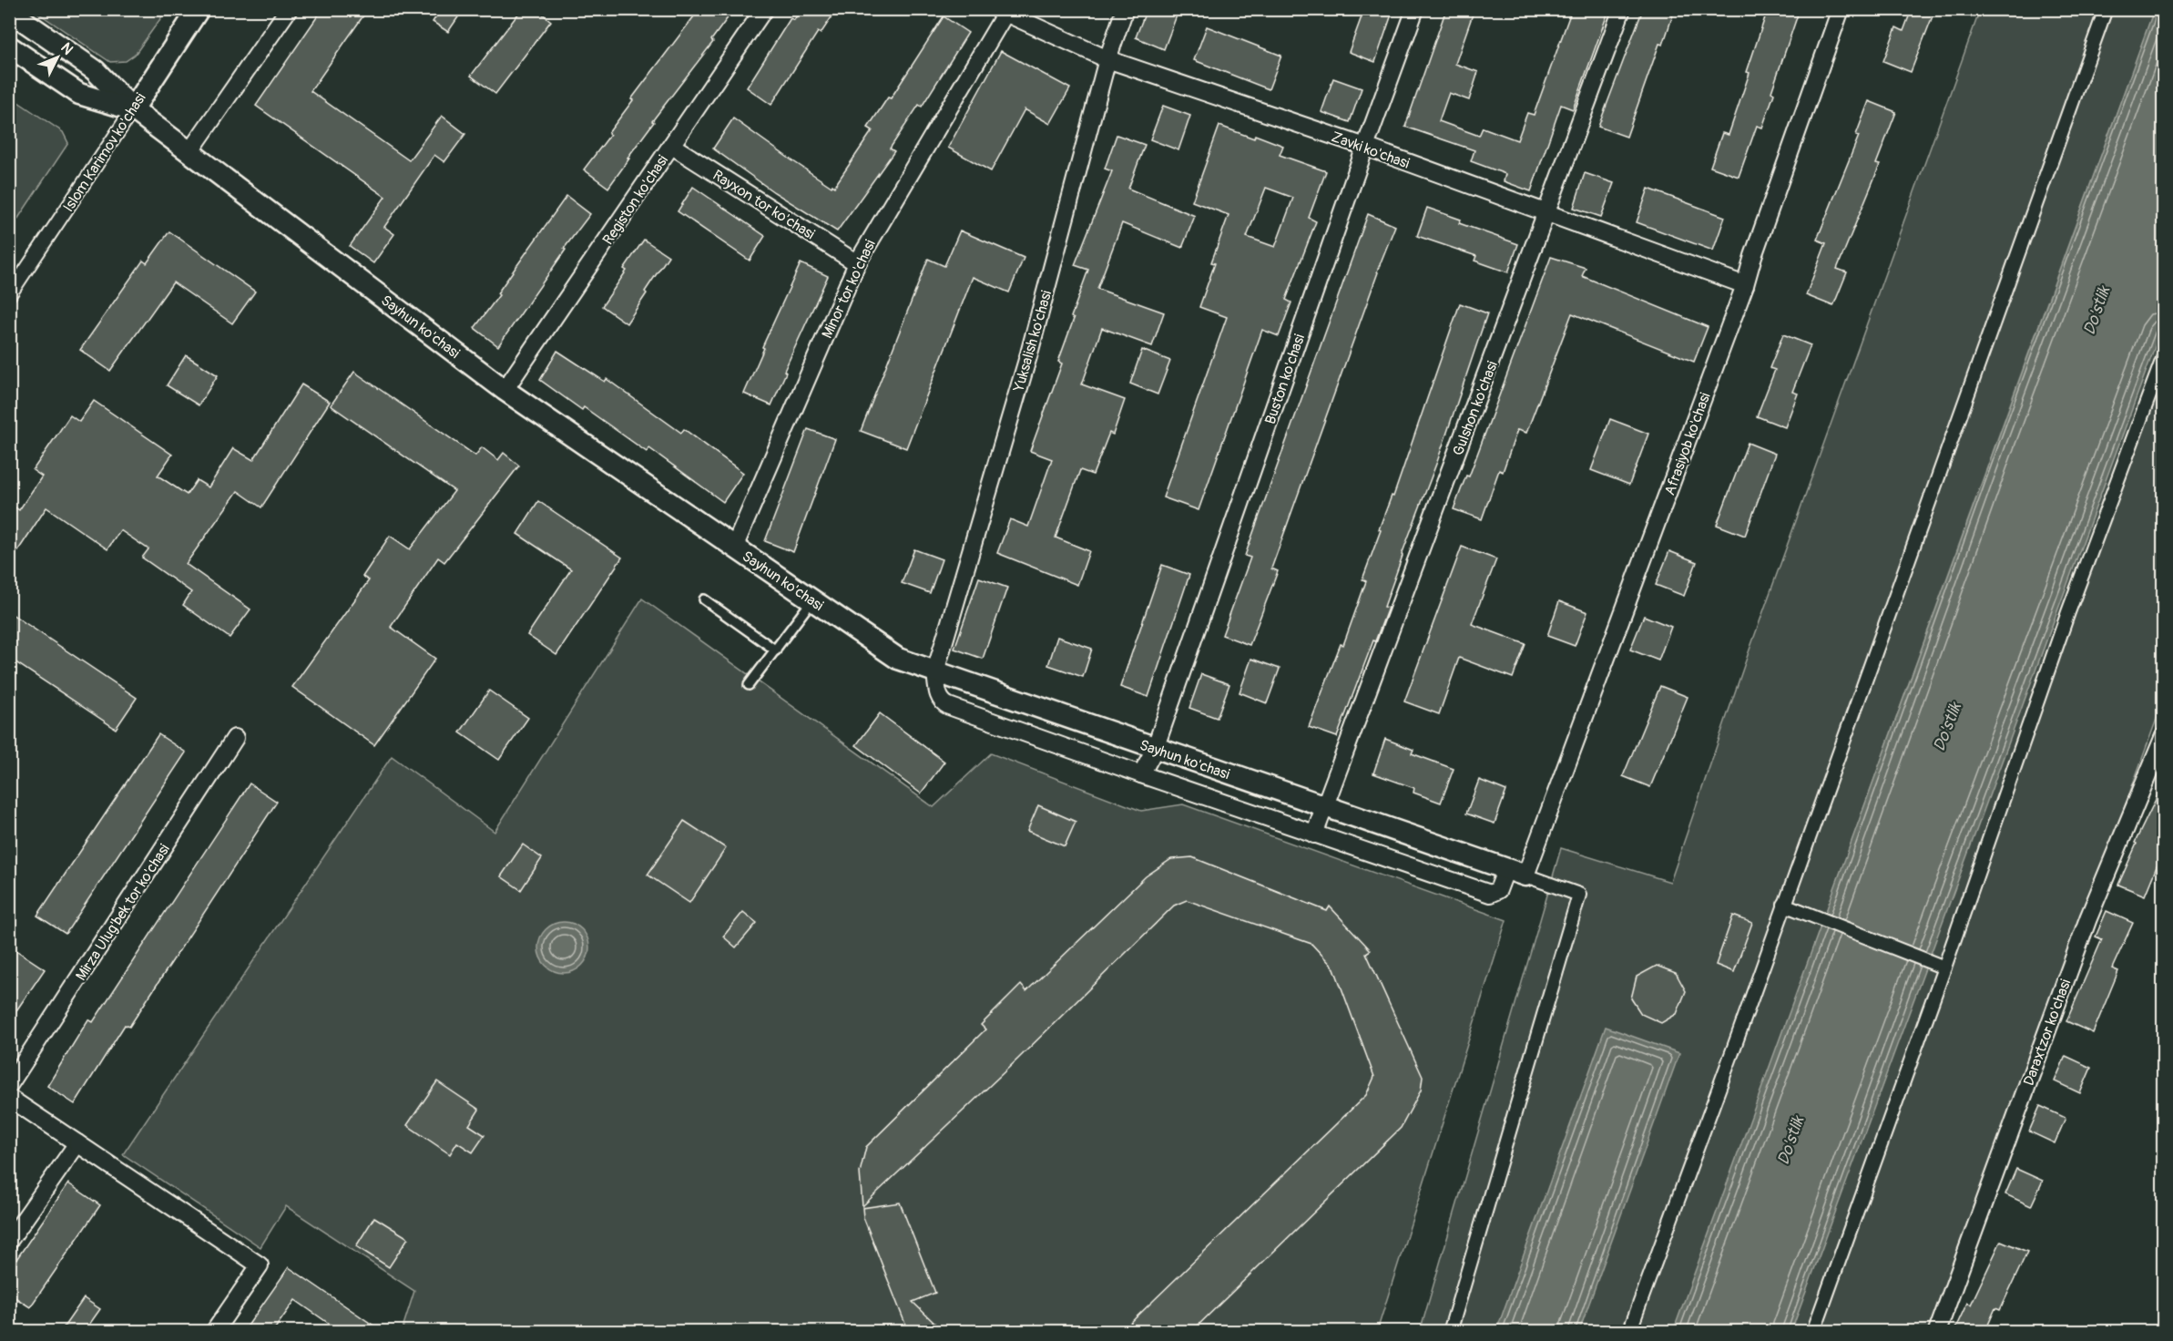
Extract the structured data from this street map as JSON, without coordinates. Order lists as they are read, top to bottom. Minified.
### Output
{"streets":{"street":["Zavki ko'chasi","Islom Karimov ko'chasi","Registon ko'chasi","Rayxon tor ko'chasi","Minor tor ko'chasi","Sayhun ko'chasi","Yuksalish ko'chasi","Buston ko'chasi","Gulshon ko'chasi","Afrasiyob ko'chasi","Mirza Ulug'bek tor ko'chasi","Daraxtzor ko'chasi"]},"crossings":[["Zavki ko'chasi","Minor tor ko'chasi"],["Zavki ko'chasi","Yuksalish ko'chasi"],["Zavki ko'chasi","Buston ko'chasi"],["Zavki ko'chasi","Gulshon ko'chasi"],["Zavki ko'chasi","Afrasiyob ko'chasi"],["Islom Karimov ko'chasi","Sayhun ko'chasi"],["Registon ko'chasi","Rayxon tor ko'chasi"],["Registon ko'chasi","Sayhun ko'chasi"],["Rayxon tor ko'chasi","Minor tor ko'chasi"],["Minor tor ko'chasi","Sayhun ko'chasi"],["Sayhun ko'chasi","Yuksalish ko'chasi"],["Sayhun ko'chasi","Buston ko'chasi"],["Sayhun ko'chasi","Gulshon ko'chasi"],["Sayhun ko'chasi","Afrasiyob ko'chasi"]],"water":["Do'stlik"],"north":"top right"}
